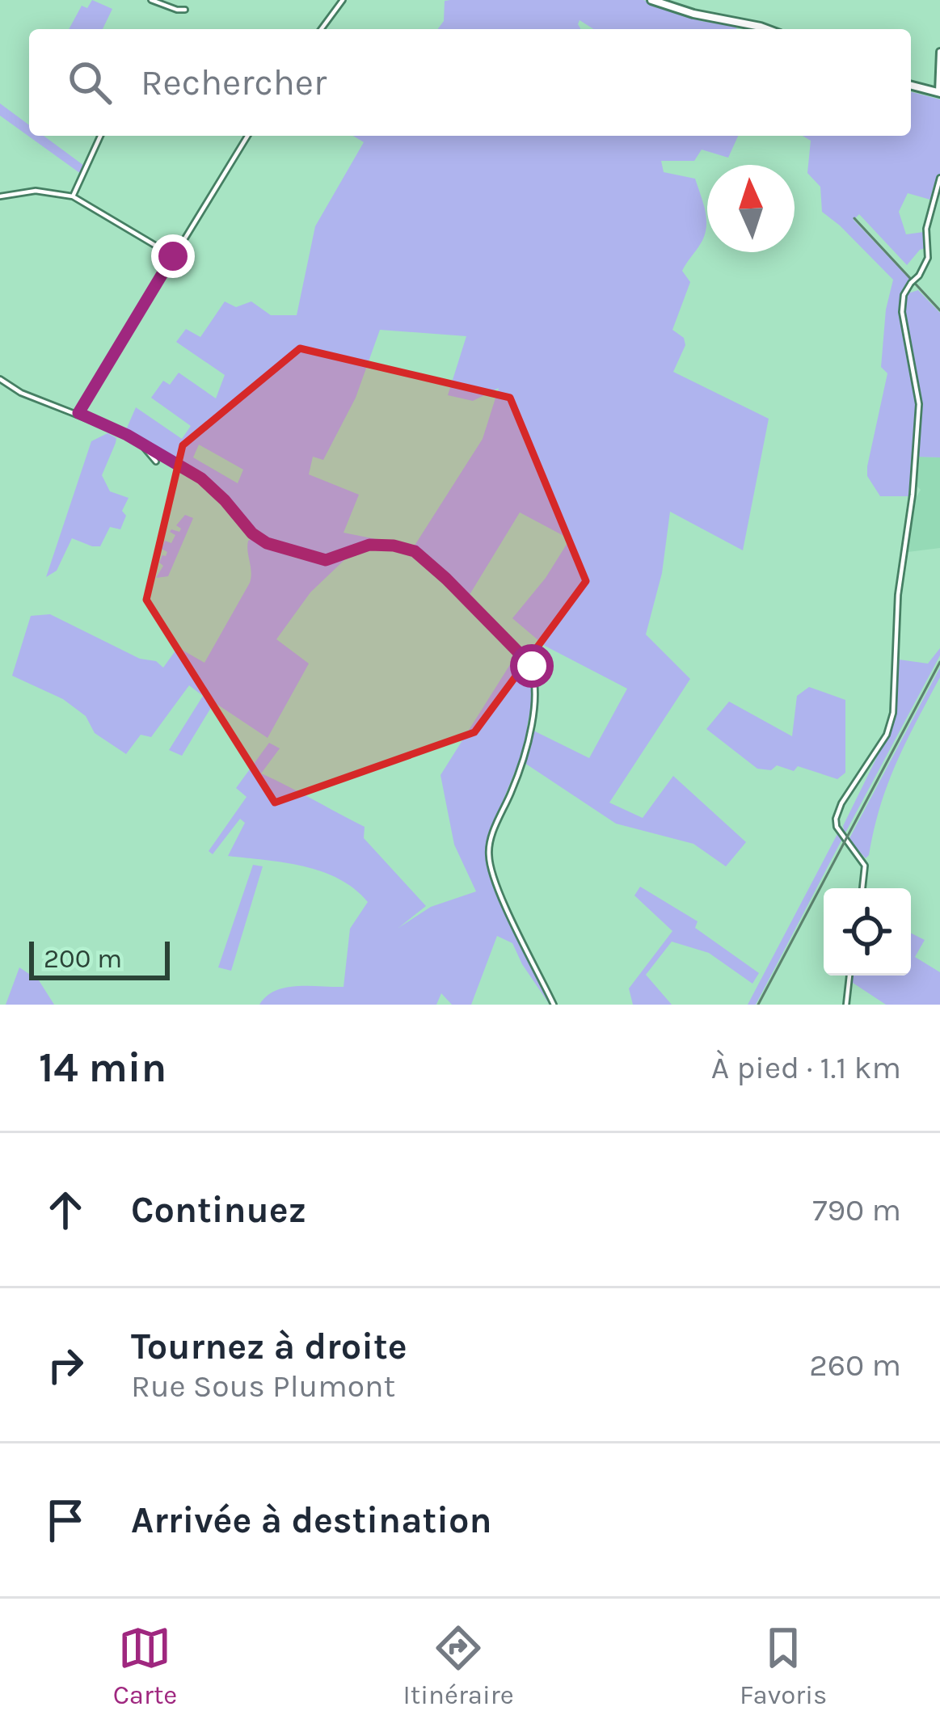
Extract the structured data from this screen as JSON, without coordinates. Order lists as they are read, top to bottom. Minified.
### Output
{"scale_bar":"200 m","north":"top","page":{"search":"Rechercher","scale":"200 m","heading":["14 min","À pied · 1.1 km"],"list":[["Continuez","790 m"],["Tournez à droite","Rue Sous Plumont","260 m"],"Arrivée à destination"],"nav":["Carte","Itinéraire","Favoris"]}}
